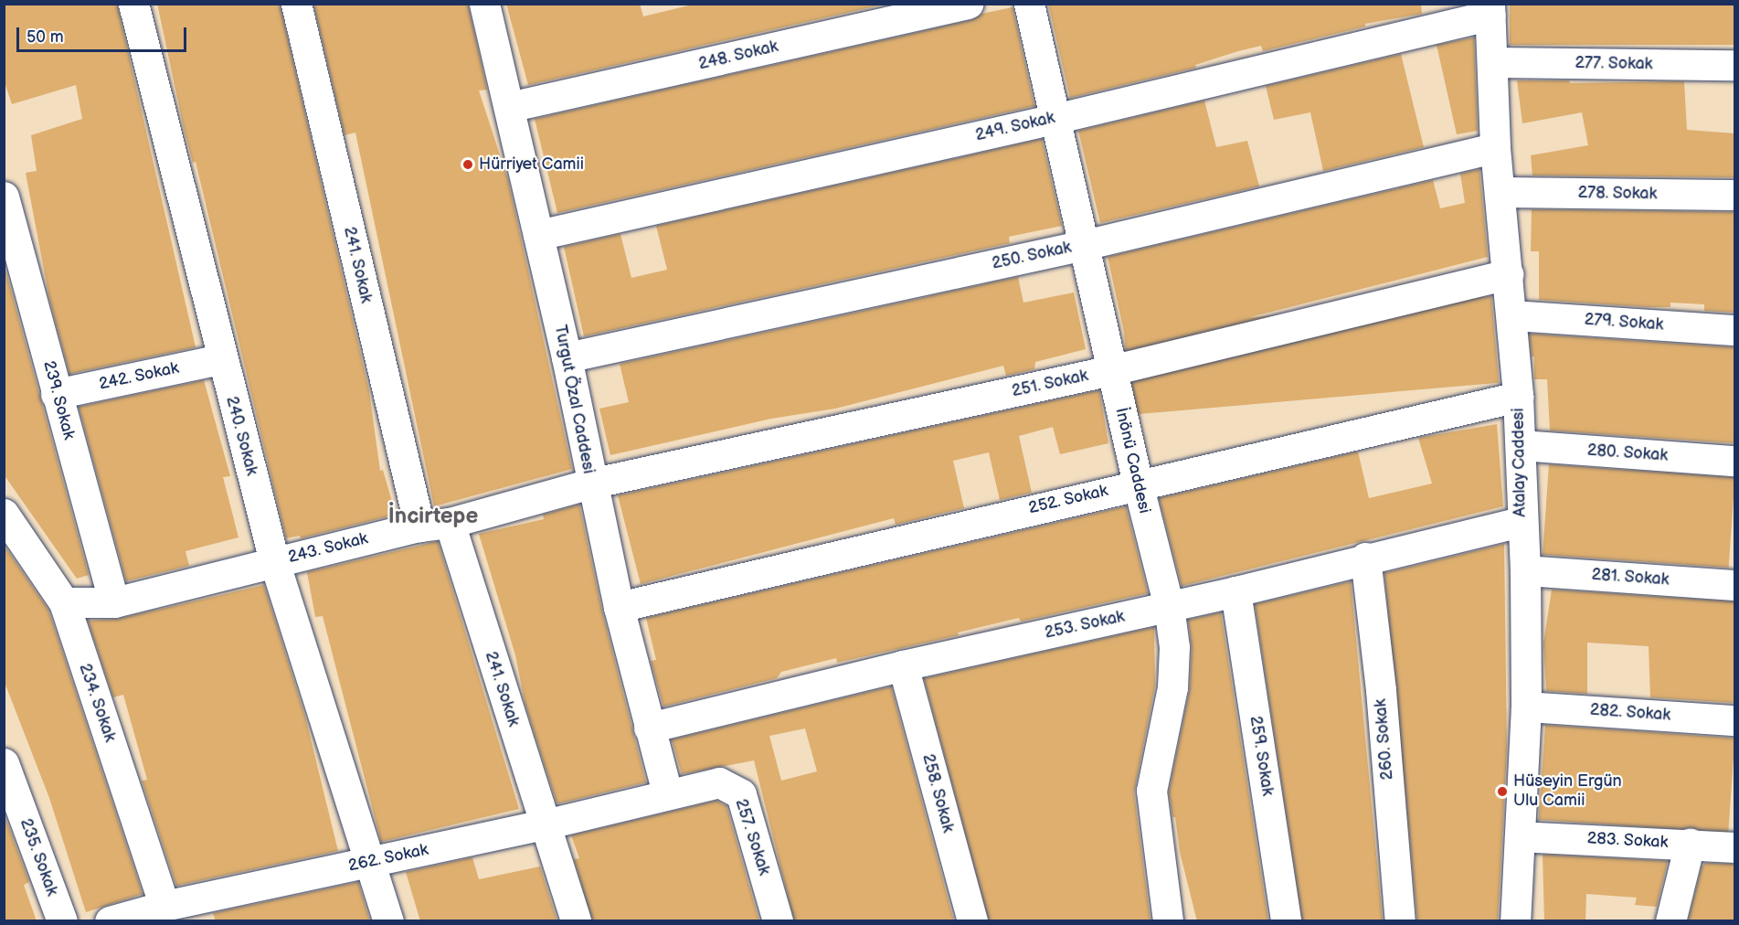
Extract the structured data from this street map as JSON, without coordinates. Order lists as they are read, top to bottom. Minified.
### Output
{"streets":{"street":["248. Sokak","277. Sokak","249. Sokak","278. Sokak","250. Sokak","241. Sokak","279. Sokak","242. Sokak","251. Sokak","Turgut Özal Caddesi","239. Sokak","240. Sokak","280. Sokak","İnönü Caddesi","Atalay Caddesi","252. Sokak","243. Sokak","281. Sokak","253. Sokak","234. Sokak","282. Sokak","260. Sokak","259. Sokak","258. Sokak","257. Sokak","283. Sokak","235. Sokak","262. Sokak"]},"crossings":[["248. Sokak","Turgut Özal Caddesi"],["277. Sokak","Atalay Caddesi"],["249. Sokak","Turgut Özal Caddesi"],["249. Sokak","İnönü Caddesi"],["249. Sokak","Atalay Caddesi"],["278. Sokak","Atalay Caddesi"],["250. Sokak","Turgut Özal Caddesi"],["250. Sokak","İnönü Caddesi"],["250. Sokak","Atalay Caddesi"],["241. Sokak","243. Sokak"],["241. Sokak","262. Sokak"],["279. Sokak","Atalay Caddesi"],["242. Sokak","239. Sokak"],["242. Sokak","240. Sokak"],["251. Sokak","Turgut Özal Caddesi"],["251. Sokak","İnönü Caddesi"],["251. Sokak","Atalay Caddesi"],["251. Sokak","243. Sokak"],["Turgut Özal Caddesi","252. Sokak"],["Turgut Özal Caddesi","243. Sokak"],["Turgut Özal Caddesi","253. Sokak"],["Turgut Özal Caddesi","257. Sokak"],["Turgut Özal Caddesi","262. Sokak"],["239. Sokak","243. Sokak"],["240. Sokak","243. Sokak"],["240. Sokak","262. Sokak"],["280. Sokak","Atalay Caddesi"],["İnönü Caddesi","252. Sokak"],["İnönü Caddesi","253. Sokak"],["Atalay Caddesi","252. Sokak"],["Atalay Caddesi","281. Sokak"],["Atalay Caddesi","253. Sokak"],["Atalay Caddesi","282. Sokak"],["Atalay Caddesi","283. Sokak"],["243. Sokak","234. Sokak"],["253. Sokak","260. Sokak"],["253. Sokak","259. Sokak"],["253. Sokak","258. Sokak"],["234. Sokak","262. Sokak"],["257. Sokak","262. Sokak"]],"districts":["İncirtepe"],"places":["Hürriyet Camii","Hüseyin Ergün Ulu Camii"],"scale_bar":"50 m"}
